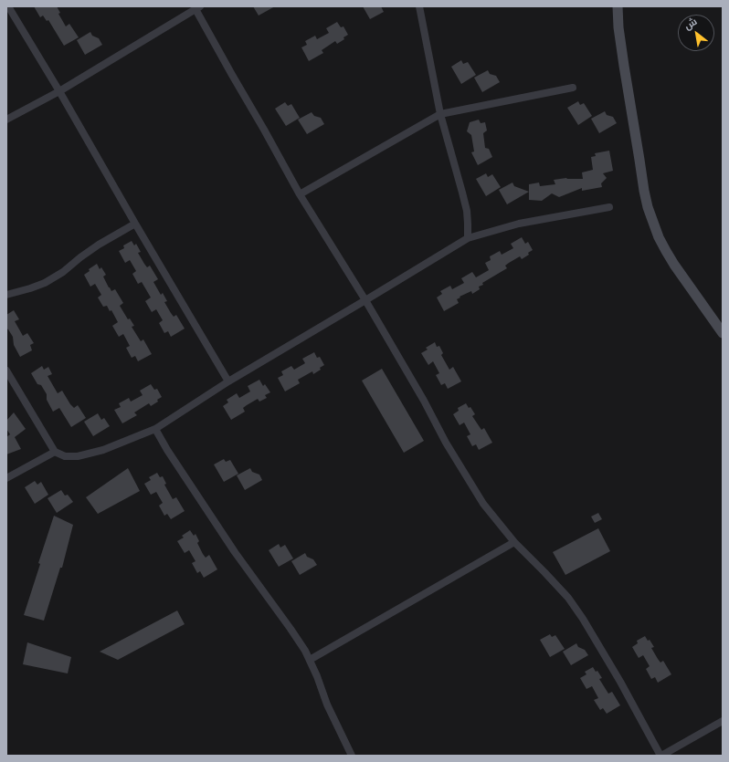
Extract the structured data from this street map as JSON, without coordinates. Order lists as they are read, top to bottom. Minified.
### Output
{"north":"top left"}
